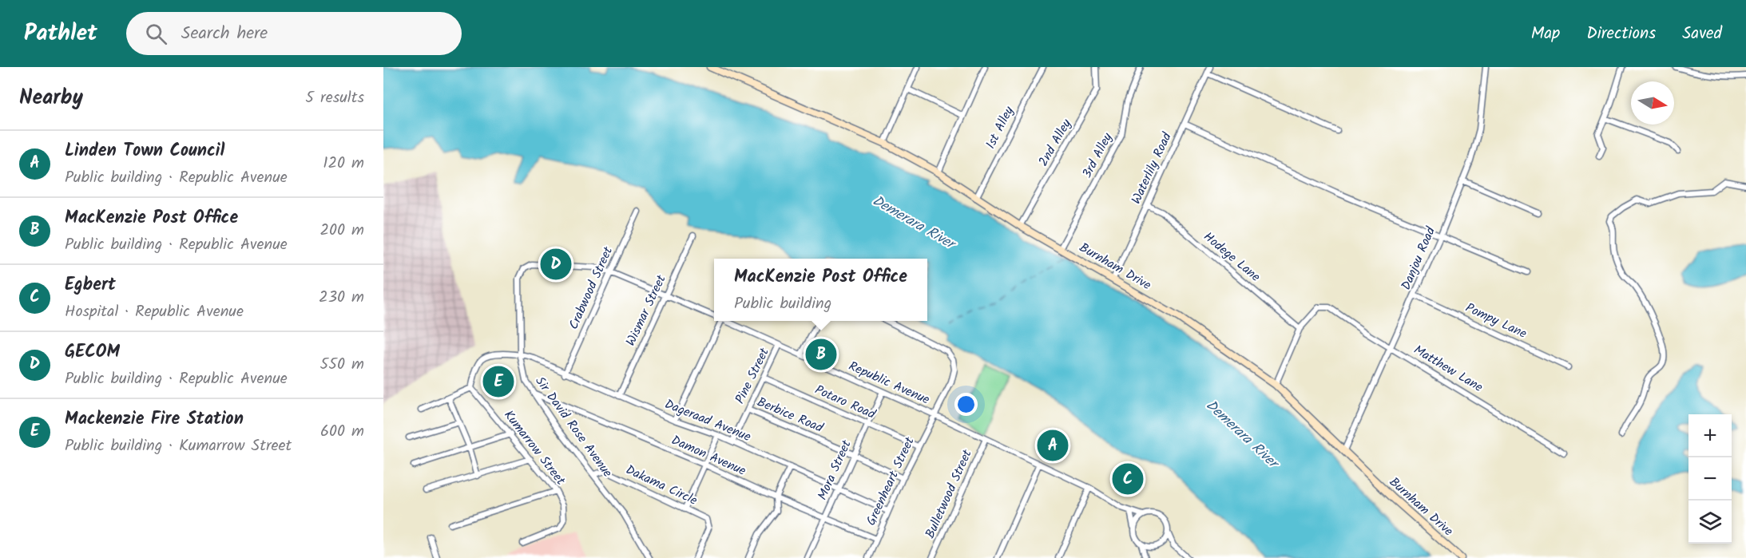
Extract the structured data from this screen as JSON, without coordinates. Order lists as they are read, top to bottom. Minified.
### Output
{"streets":{"street":["1st Alley","2nd Alley","3rd Alley","Waterlily Road","Hodege Lane","Danjou Road","Burnham Drive","Crabwood Street","Wismar Street","Pompy Lane","Matthew Lane","Pine Street","Republic Avenue","Potaro Road","Berbice Road","Dageraad Avenue","Sir David Rose Avenue","Kumarrow Street","Damon Avenue","Mora Street","Greenheart Street","Dakama Circle","Bulletwood Street"]},"crossings":[["1st Alley","Burnham Drive"],["2nd Alley","Burnham Drive"],["3rd Alley","Burnham Drive"],["Waterlily Road","Hodege Lane"],["Waterlily Road","Burnham Drive"],["Hodege Lane","Matthew Lane"],["Danjou Road","Burnham Drive"],["Danjou Road","Pompy Lane"],["Danjou Road","Matthew Lane"],["Crabwood Street","Republic Avenue"],["Crabwood Street","Dageraad Avenue"],["Wismar Street","Republic Avenue"],["Wismar Street","Dageraad Avenue"],["Pine Street","Republic Avenue"],["Pine Street","Potaro Road"],["Pine Street","Berbice Road"],["Pine Street","Dageraad Avenue"],["Republic Avenue","Sir David Rose Avenue"],["Republic Avenue","Mora Street"],["Republic Avenue","Greenheart Street"],["Republic Avenue","Bulletwood Street"],["Potaro Road","Mora Street"],["Potaro Road","Greenheart Street"],["Berbice Road","Mora Street"],["Berbice Road","Greenheart Street"],["Dageraad Avenue","Sir David Rose Avenue"],["Dageraad Avenue","Mora Street"],["Dageraad Avenue","Greenheart Street"],["Sir David Rose Avenue","Damon Avenue"],["Sir David Rose Avenue","Dakama Circle"],["Damon Avenue","Mora Street"],["Damon Avenue","Greenheart Street"]],"water":["Demerara River"],"north":"right","page":{"header":"Pathlet","search":"Search here","nav":["Map","Directions","Saved"],"heading":["Nearby","5 results"],"list":[{"mark":"A","name":"Linden Town Council","note":"Public building · Republic Avenue","value":"120 m"},{"mark":"B","name":"MacKenzie Post Office","note":"Public building · Republic Avenue","value":"200 m"},{"mark":"C","name":"Egbert","note":"Hospital · Republic Avenue","value":"230 m"},{"mark":"D","name":"GECOM","note":"Public building · Republic Avenue","value":"550 m"},{"mark":"E","name":"Mackenzie Fire Station","note":"Public building · Kumarrow Street","value":"600 m"}],"pins":["D","B","E","A","C"],"popup":["MacKenzie Post Office","Public building"],"map_buttons":["+","−"]}}
